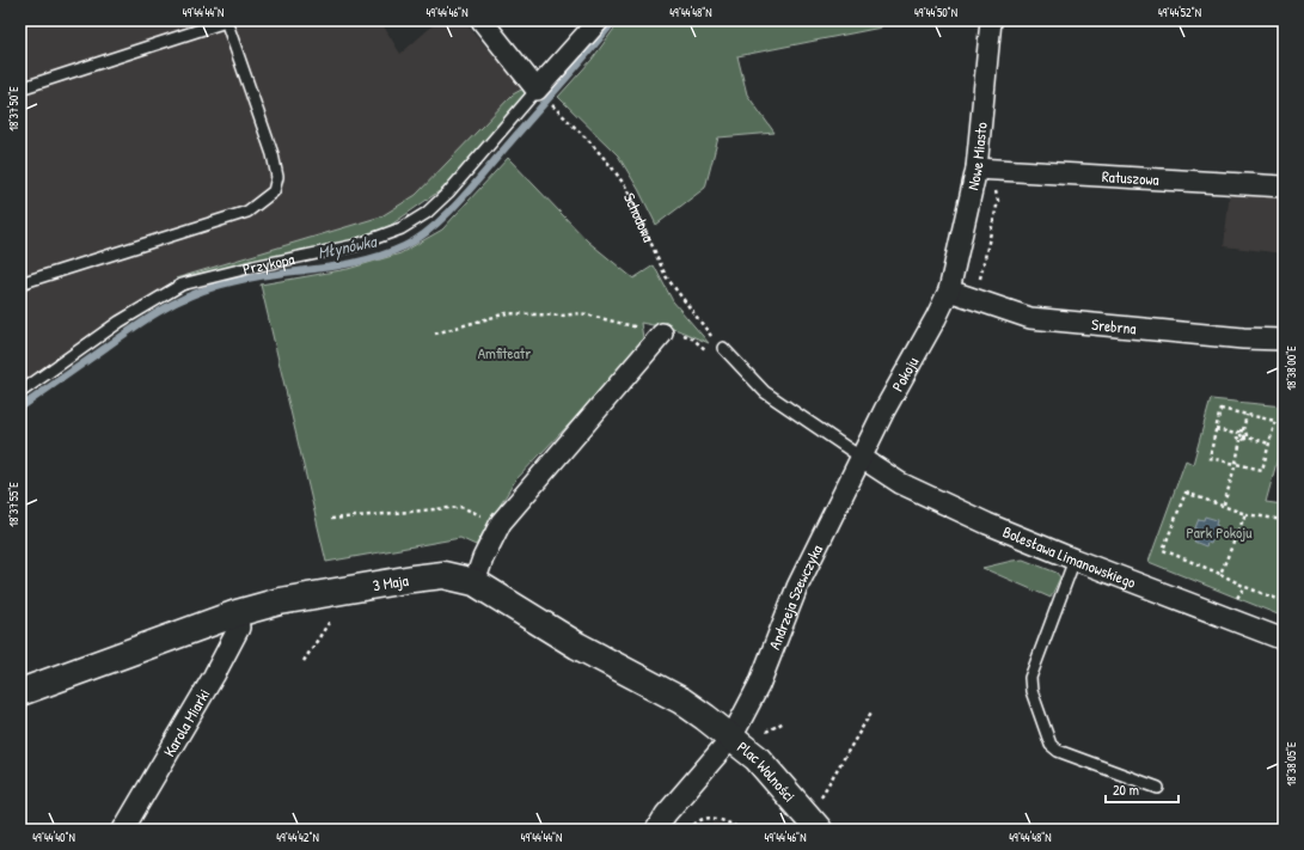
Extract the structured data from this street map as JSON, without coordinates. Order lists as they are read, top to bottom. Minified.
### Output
{"streets":{"street":["Nowe Miasto","Ratuszowa","Przykopa","Srebrna","Pokoju","Bolesława Limanowskiego","3 Maja","Andrzeja Szewczyka","Karola Miarki","Plac Wolności"],"path":["Schodowa"]},"crossings":[["Nowe Miasto","Ratuszowa"],["Nowe Miasto","Srebrna"],["Nowe Miasto","Pokoju"],["Srebrna","Pokoju"],["Pokoju","Bolesława Limanowskiego"],["Pokoju","Andrzeja Szewczyka"],["Bolesława Limanowskiego","Andrzeja Szewczyka"],["3 Maja","Andrzeja Szewczyka"],["3 Maja","Karola Miarki"],["3 Maja","Plac Wolności"],["Andrzeja Szewczyka","Plac Wolności"]],"water":["Młynówka"],"parks":["Amfiteatr","Park Pokoju"],"scale_bar":"20 m","coordinates":["49°44'44\"N","49°44'46\"N","49°44'48\"N","49°44'50\"N","49°44'52\"N","18°37'50\"E","18°38'00\"E","18°37'55\"E","18°38'05\"E","49°44'40\"N","49°44'42\"N"]}
